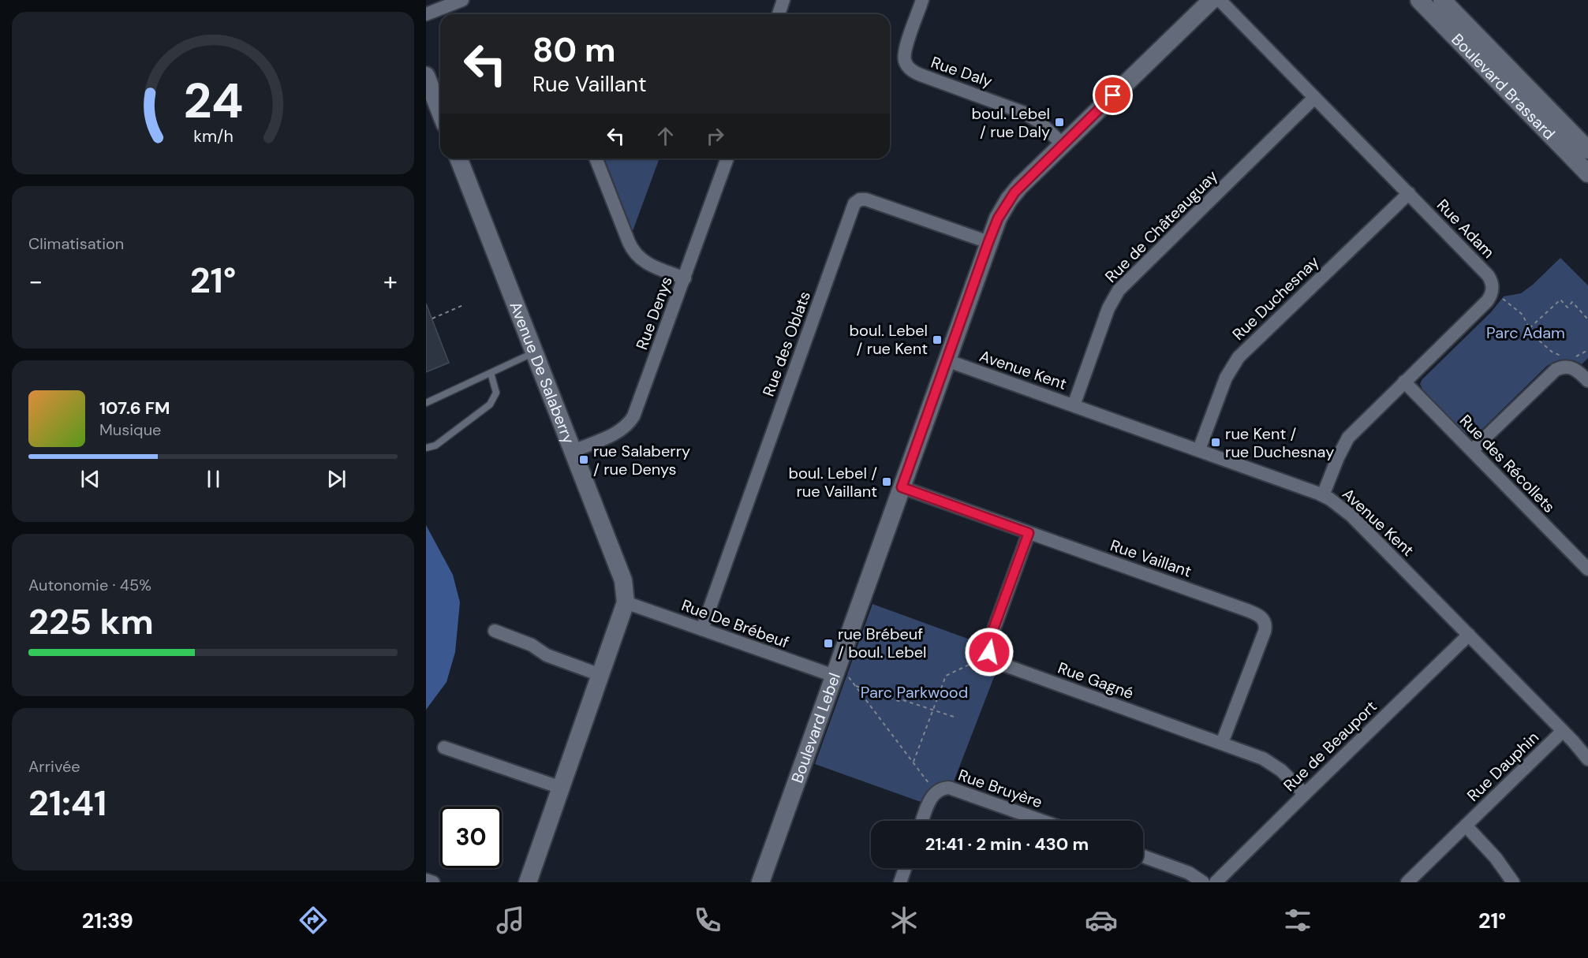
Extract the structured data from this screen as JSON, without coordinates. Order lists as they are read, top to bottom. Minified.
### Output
{"streets":{"street":["Rue Daly","Boulevard Brassard","Rue de Châteauguay","Rue Adam","Rue Duchesnay","Rue Denys","Rue des Oblats","Avenue Kent","Avenue De Salaberry","Rue des Récollets","Rue Vaillant","Rue De Brébeuf","Rue Gagné","Boulevard Lebel","Rue de Beauport","Rue Dauphin","Rue Bruyère"]},"crossings":[["Rue Daly","Boulevard Lebel"],["Rue de Châteauguay","Rue Adam"],["Rue de Châteauguay","Avenue Kent"],["Rue Adam","Rue Duchesnay"],["Rue Adam","Avenue Kent"],["Rue Adam","Rue des Récollets"],["Rue Duchesnay","Avenue Kent"],["Rue Denys","Avenue De Salaberry"],["Rue des Oblats","Rue De Brébeuf"],["Rue des Oblats","Boulevard Lebel"],["Avenue Kent","Boulevard Lebel"],["Avenue Kent","Rue de Beauport"],["Avenue Kent","Rue Dauphin"],["Avenue De Salaberry","Rue De Brébeuf"],["Rue Vaillant","Rue Gagné"],["Rue Vaillant","Boulevard Lebel"],["Rue De Brébeuf","Boulevard Lebel"],["Rue Gagné","Rue de Beauport"]],"parks":["Parc Adam","Parc Parkwood"],"places":{"transit":["boul. Lebel / rue Daly","boul. Lebel / rue Kent","rue Kent / rue Duchesnay","rue Salaberry / rue Denys","boul. Lebel / rue Vaillant","rue Brébeuf / boul. Lebel"]},"page":{"turn":["80 m","Rue Vaillant"],"tile":["Climatisation",["Autonomie · 45%","225 km"],["Arrivée","21:41"]],"heat":["−","21°","+"],"song":["107.6 FM","Musique"],"limit":"30","trip":"21:41 · 2 min · 430 m","tabs":["21:39","21°"],"gauge":["24","km/h"]}}
